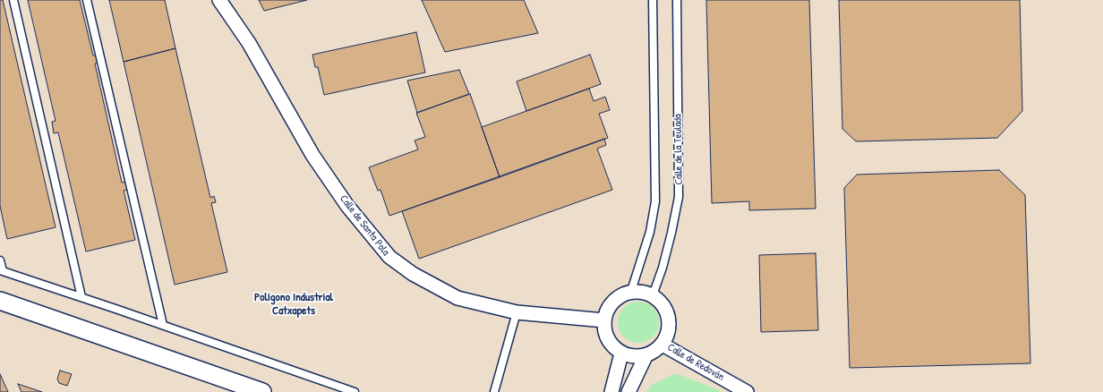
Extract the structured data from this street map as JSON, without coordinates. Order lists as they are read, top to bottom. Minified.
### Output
{"streets":{"street":["Calle de Santa Pola","Calle de Redován"],"lane":["Calle de la Teulada"]},"crossings":[["Calle de la Teulada","Calle de Santa Pola"],["Calle de la Teulada","Calle de Redován"],["Calle de Santa Pola","Calle de Redován"]],"districts":["Polígono Industrial Catxapets"]}
